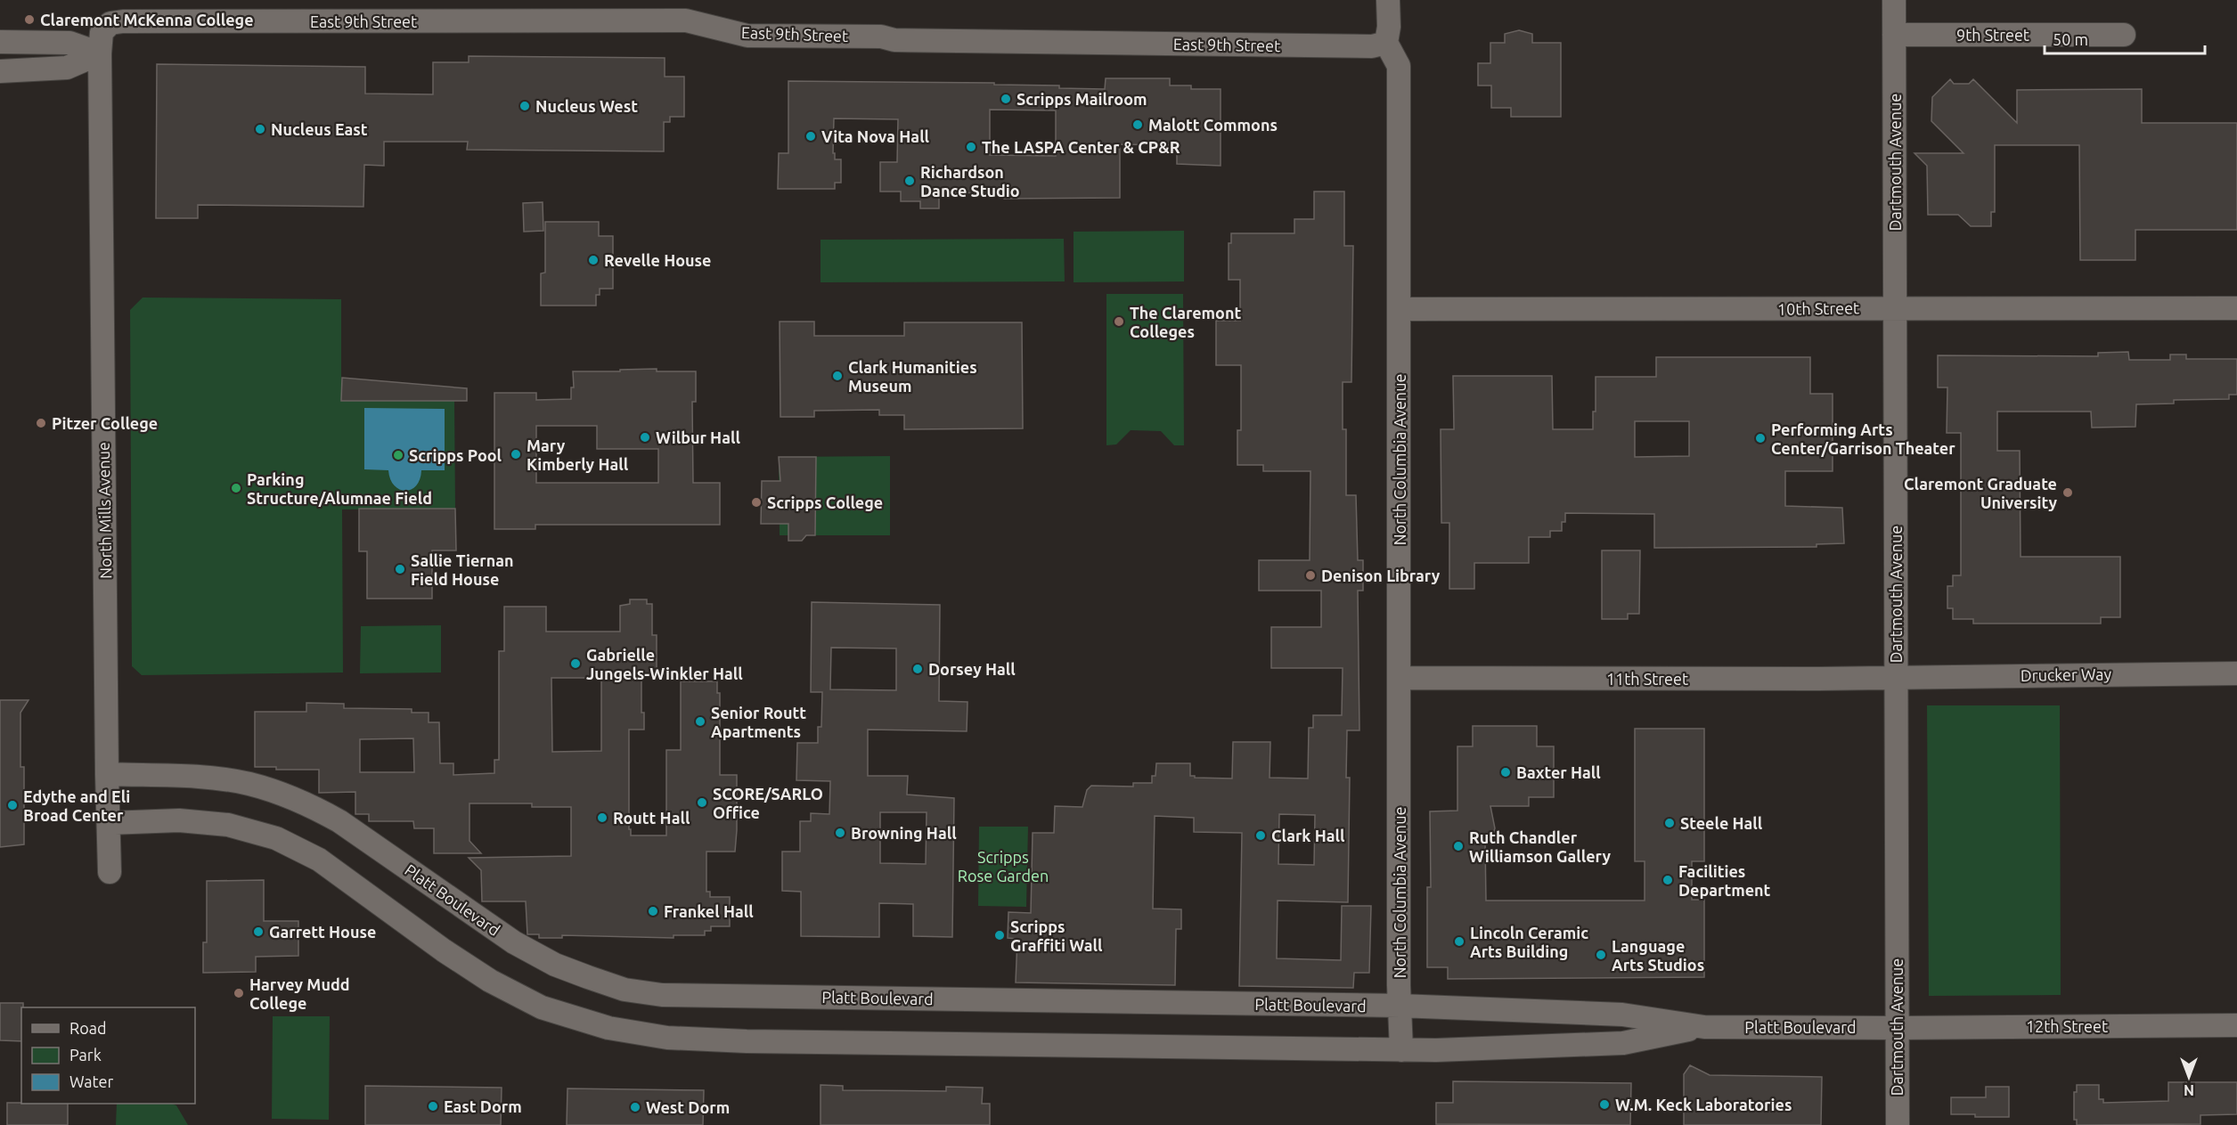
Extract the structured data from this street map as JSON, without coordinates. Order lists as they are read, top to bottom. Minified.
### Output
{"streets":{"street":["East 9th Street","9th Street","Dartmouth Avenue","10th Street","North Columbia Avenue","North Mills Avenue","Drucker Way","11th Street","Platt Boulevard","12th Street"]},"crossings":[["East 9th Street","North Columbia Avenue"],["East 9th Street","North Mills Avenue"],["9th Street","Dartmouth Avenue"],["Dartmouth Avenue","10th Street"],["Dartmouth Avenue","Drucker Way"],["Dartmouth Avenue","11th Street"],["Dartmouth Avenue","Platt Boulevard"],["Dartmouth Avenue","12th Street"],["10th Street","North Columbia Avenue"],["North Columbia Avenue","11th Street"],["North Columbia Avenue","Platt Boulevard"],["North Mills Avenue","Platt Boulevard"],["Drucker Way","11th Street"],["Platt Boulevard","12th Street"]],"parks":["Scripps Rose Garden"],"places":["Claremont McKenna College","Scripps Mailroom","Nucleus West","Malott Commons","Nucleus East","Vita Nova Hall","The LASPA Center & CP&R","Richardson Dance Studio","Revelle House","The Claremont Colleges","Clark Humanities Museum","Pitzer College","Wilbur Hall","Performing Arts Center/Garrison Theater","Mary Kimberly Hall","Scripps Pool","Parking Structure/Alumnae Field","Claremont Graduate University","Scripps College","Sallie Tiernan Field House","Denison Library","Gabrielle Jungels-Winkler Hall","Dorsey Hall","Senior Routt Apartments","Baxter Hall","SCORE/SARLO Office","Edythe and Eli Broad Center","Routt Hall","Steele Hall","Browning Hall","Clark Hall","Ruth Chandler Williamson Gallery","Facilities Department","Frankel Hall","Garrett House","Scripps Graffiti Wall","Lincoln Ceramic Arts Building","Language Arts Studios","Harvey Mudd College","W.M. Keck Laboratories","East Dorm","West Dorm"],"legend":["Road","Park","Water"],"scale_bar":"50 m","north":"bottom"}
